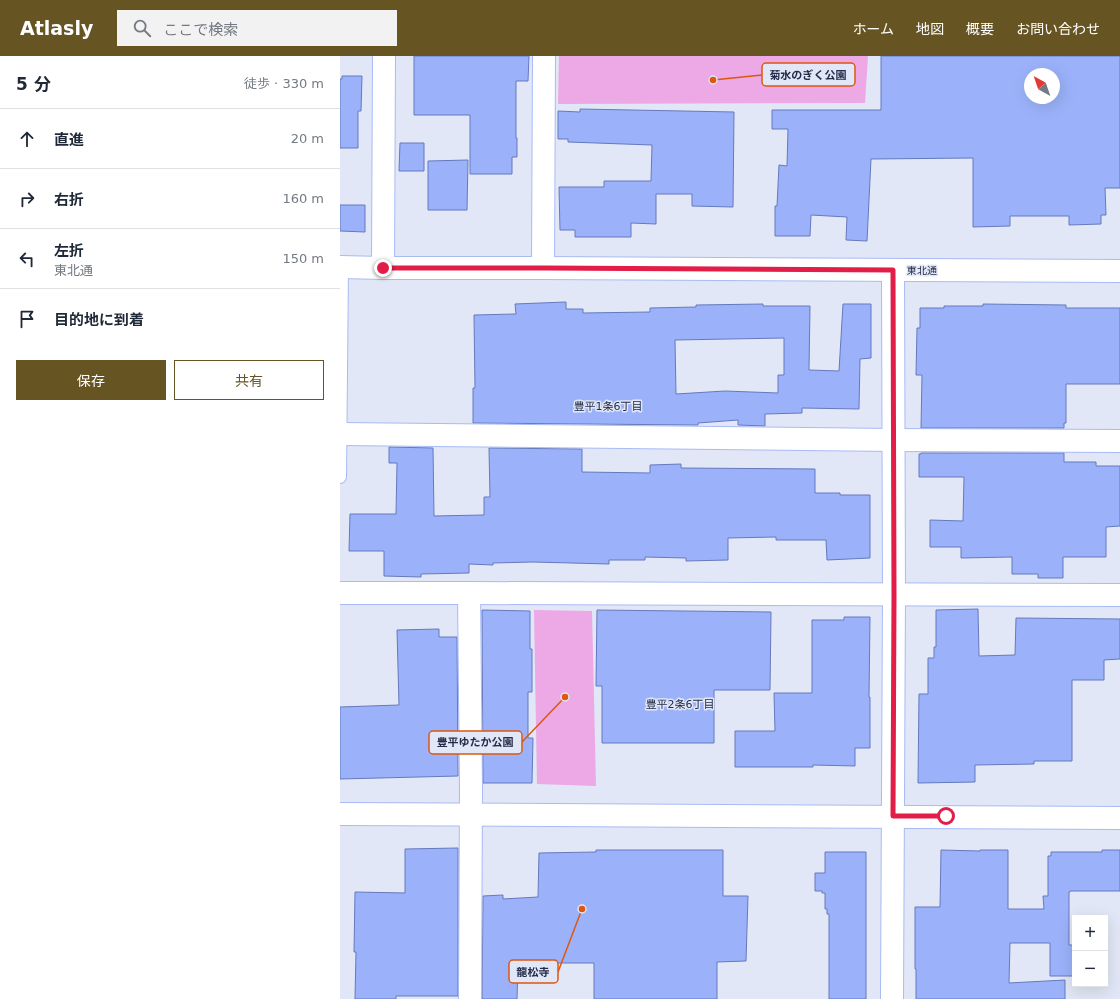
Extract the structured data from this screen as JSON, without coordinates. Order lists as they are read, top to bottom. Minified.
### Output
{"streets":{"street":["東北通"]},"districts":["豊平1条6丁目","豊平2条6丁目"],"places":["菊水のぎく公園","豊平ゆたか公園","龍松寺"],"north":"top left","page":{"header":"Atlasly","search":"ここで検索","nav":["ホーム","地図","概要","お問い合わせ"],"heading":["5 分","徒歩 · 330 m"],"list":[["直進","20 m"],["右折","160 m"],["左折","東北通","150 m"],"目的地に到着"],"buttons":["保存","共有"],"map_buttons":["+","−"]}}
